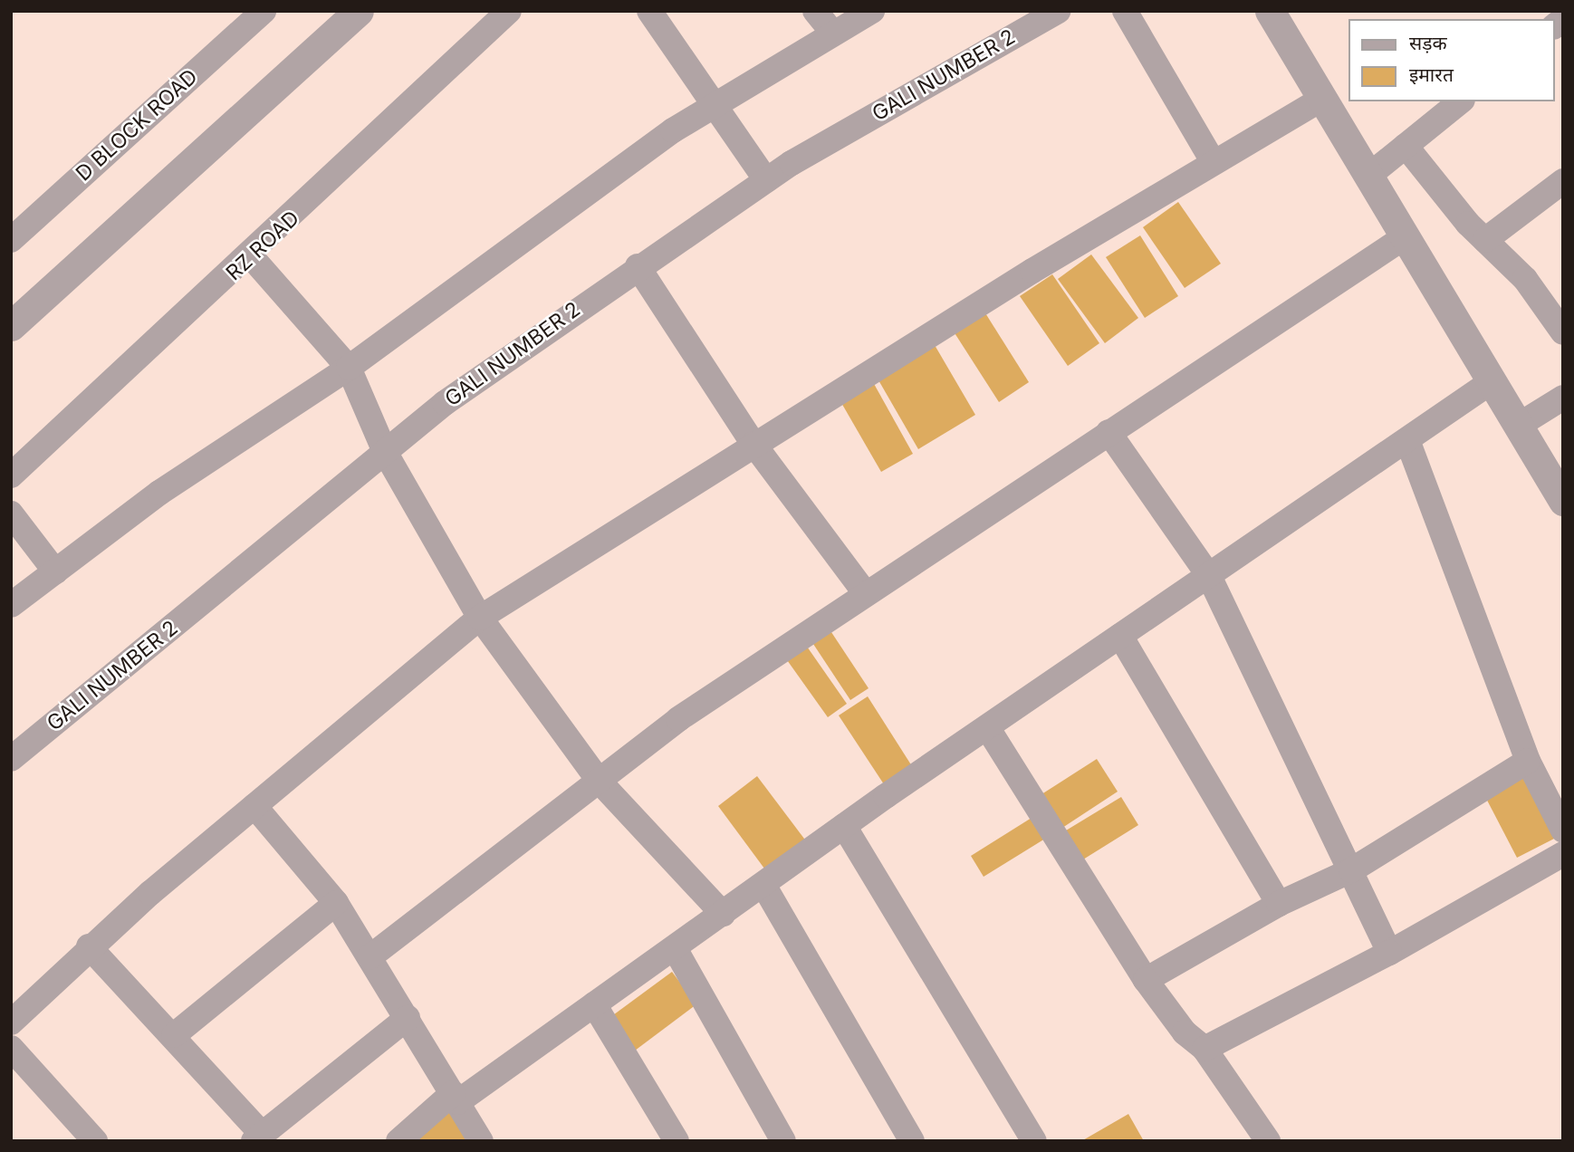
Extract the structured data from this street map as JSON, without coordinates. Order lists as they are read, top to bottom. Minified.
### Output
{"streets":{"street":["GALI NUMBER 2","D BLOCK ROAD","RZ ROAD"]},"legend":["सड़क","इमारत"]}
